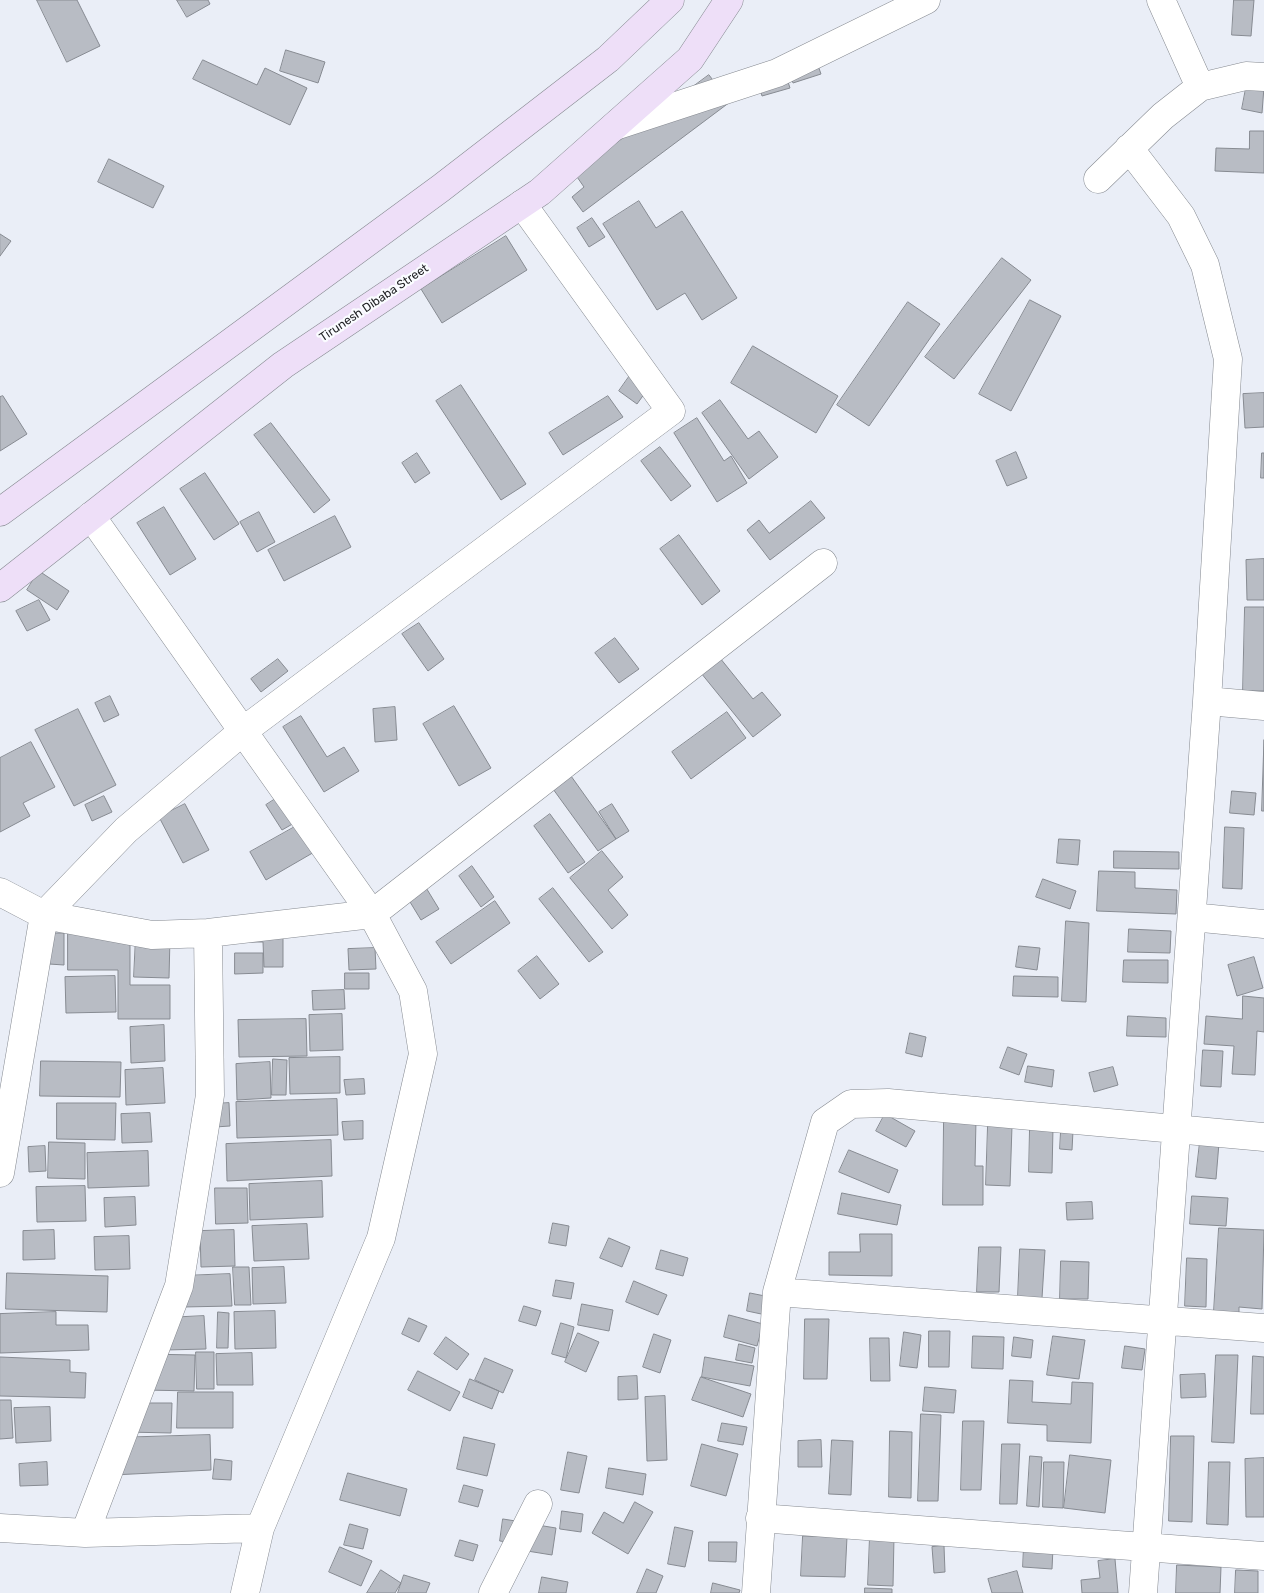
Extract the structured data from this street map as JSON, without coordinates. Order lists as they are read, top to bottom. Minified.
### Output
{"streets":{"main road":["Tirunesh Dibaba Street"]}}
